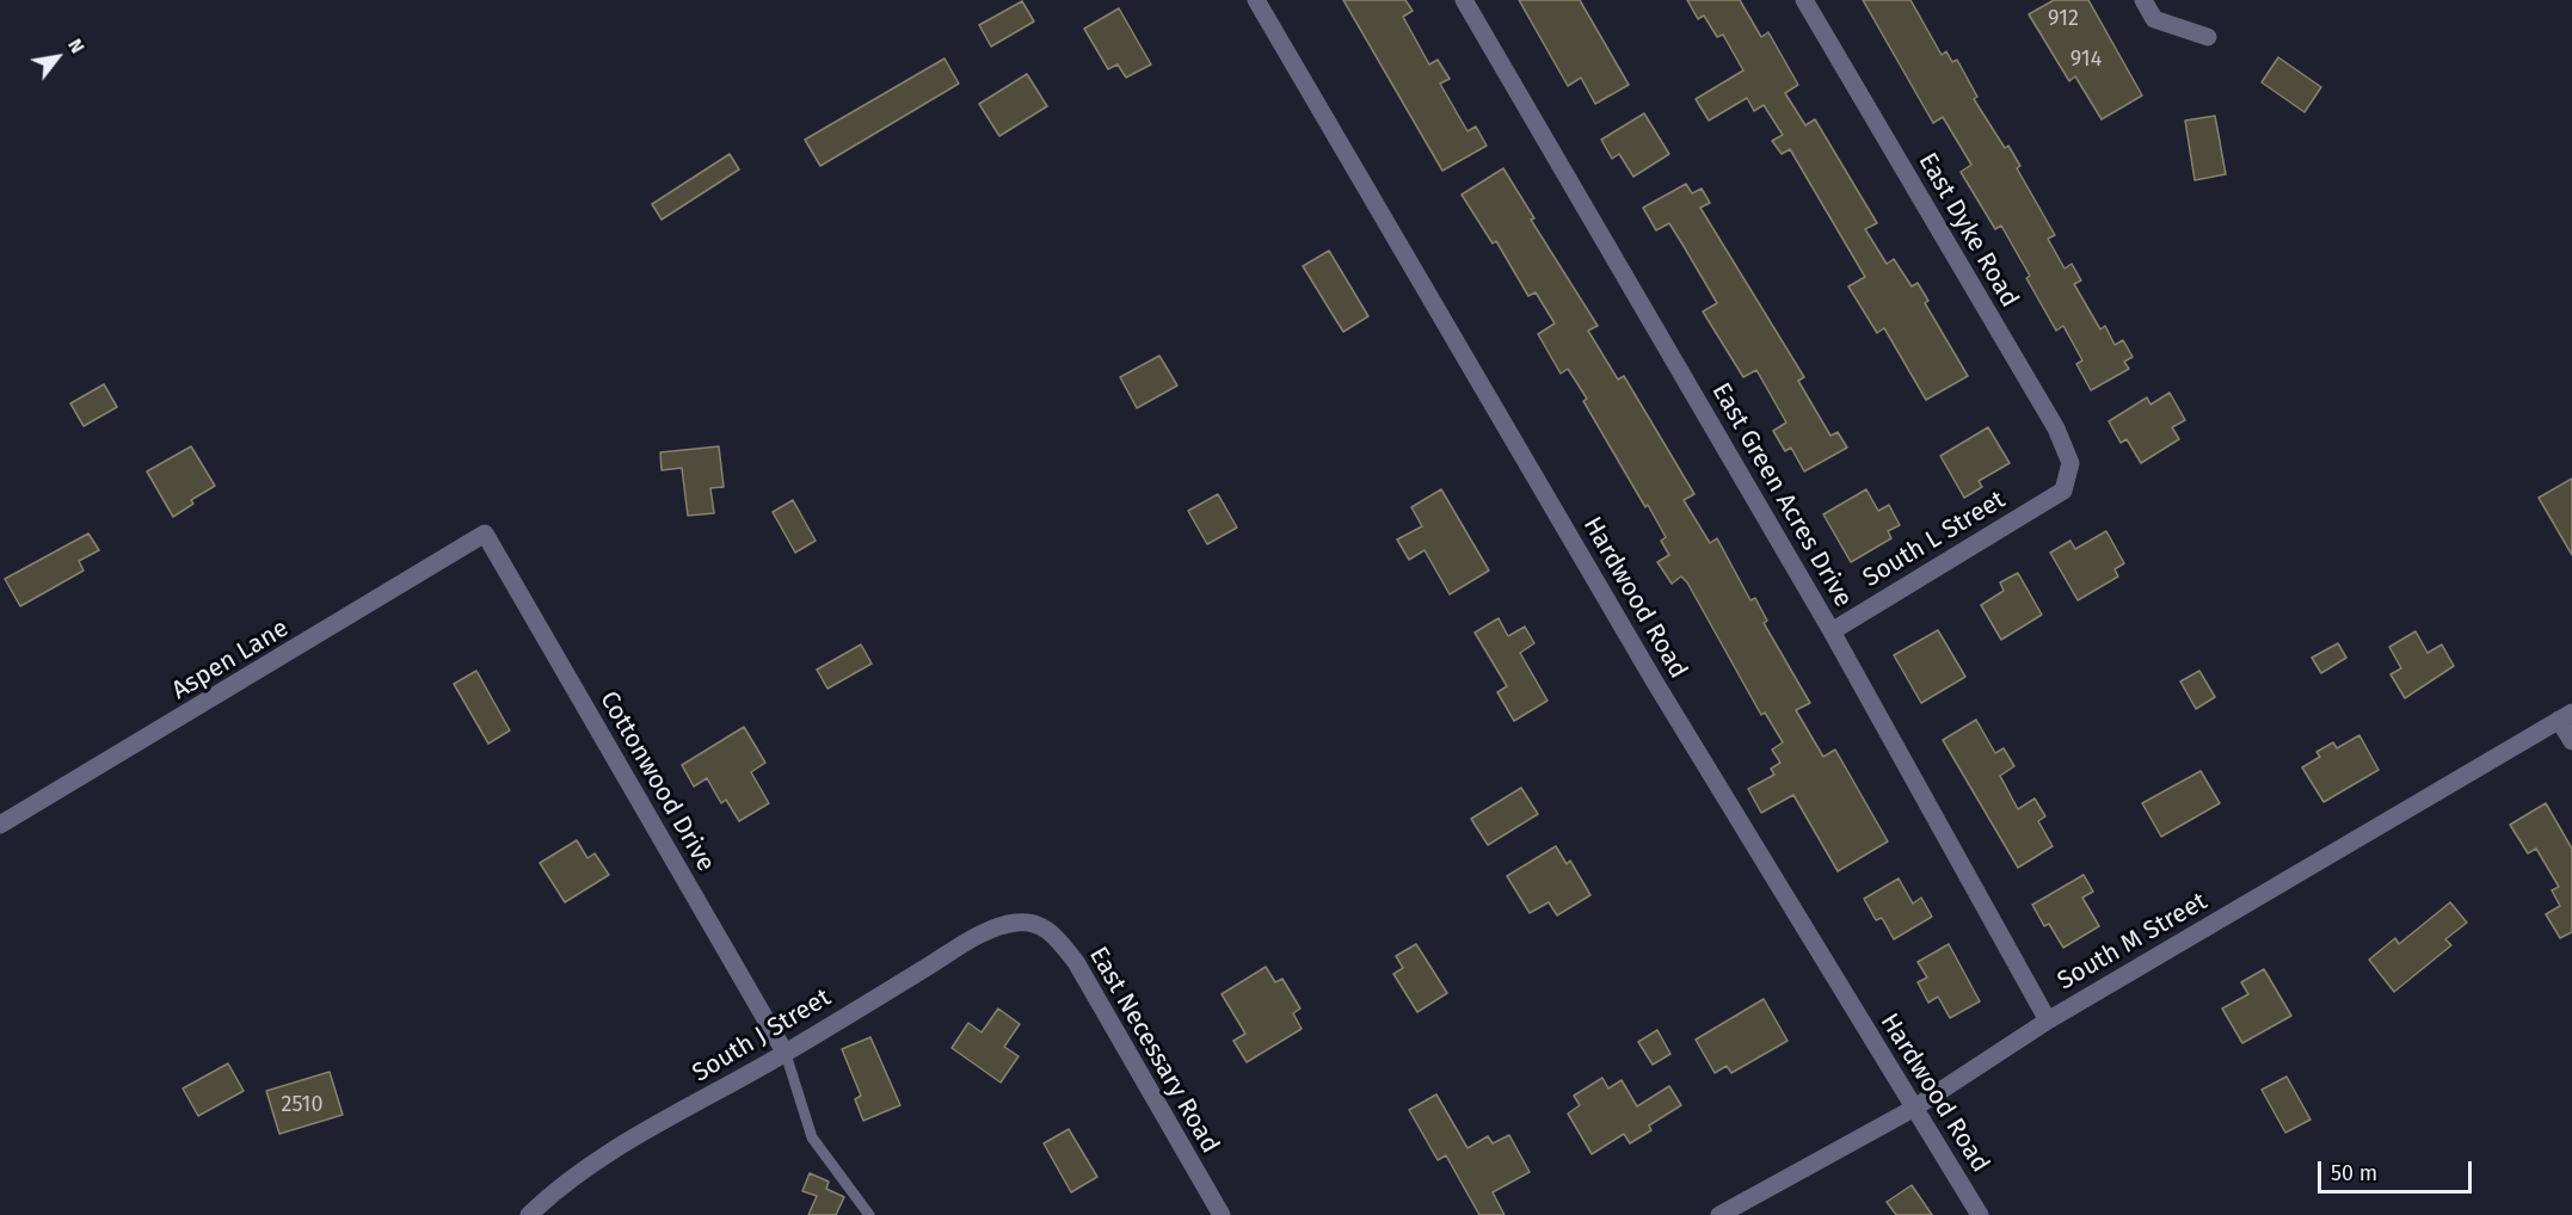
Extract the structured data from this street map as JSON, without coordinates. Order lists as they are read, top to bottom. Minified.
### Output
{"streets":{"street":["East Dyke Road","East Green Acres Drive","South L Street","Hardwood Road","Aspen Lane","Cottonwood Drive","South M Street","South J Street","East Necessary Road"]},"crossings":[["East Dyke Road","South L Street"],["East Green Acres Drive","South L Street"],["East Green Acres Drive","South M Street"],["Hardwood Road","South M Street"],["Aspen Lane","Cottonwood Drive"],["Cottonwood Drive","South J Street"],["South J Street","East Necessary Road"]],"house_numbers":["912","914","2510"],"scale_bar":"50 m","north":"top right"}
